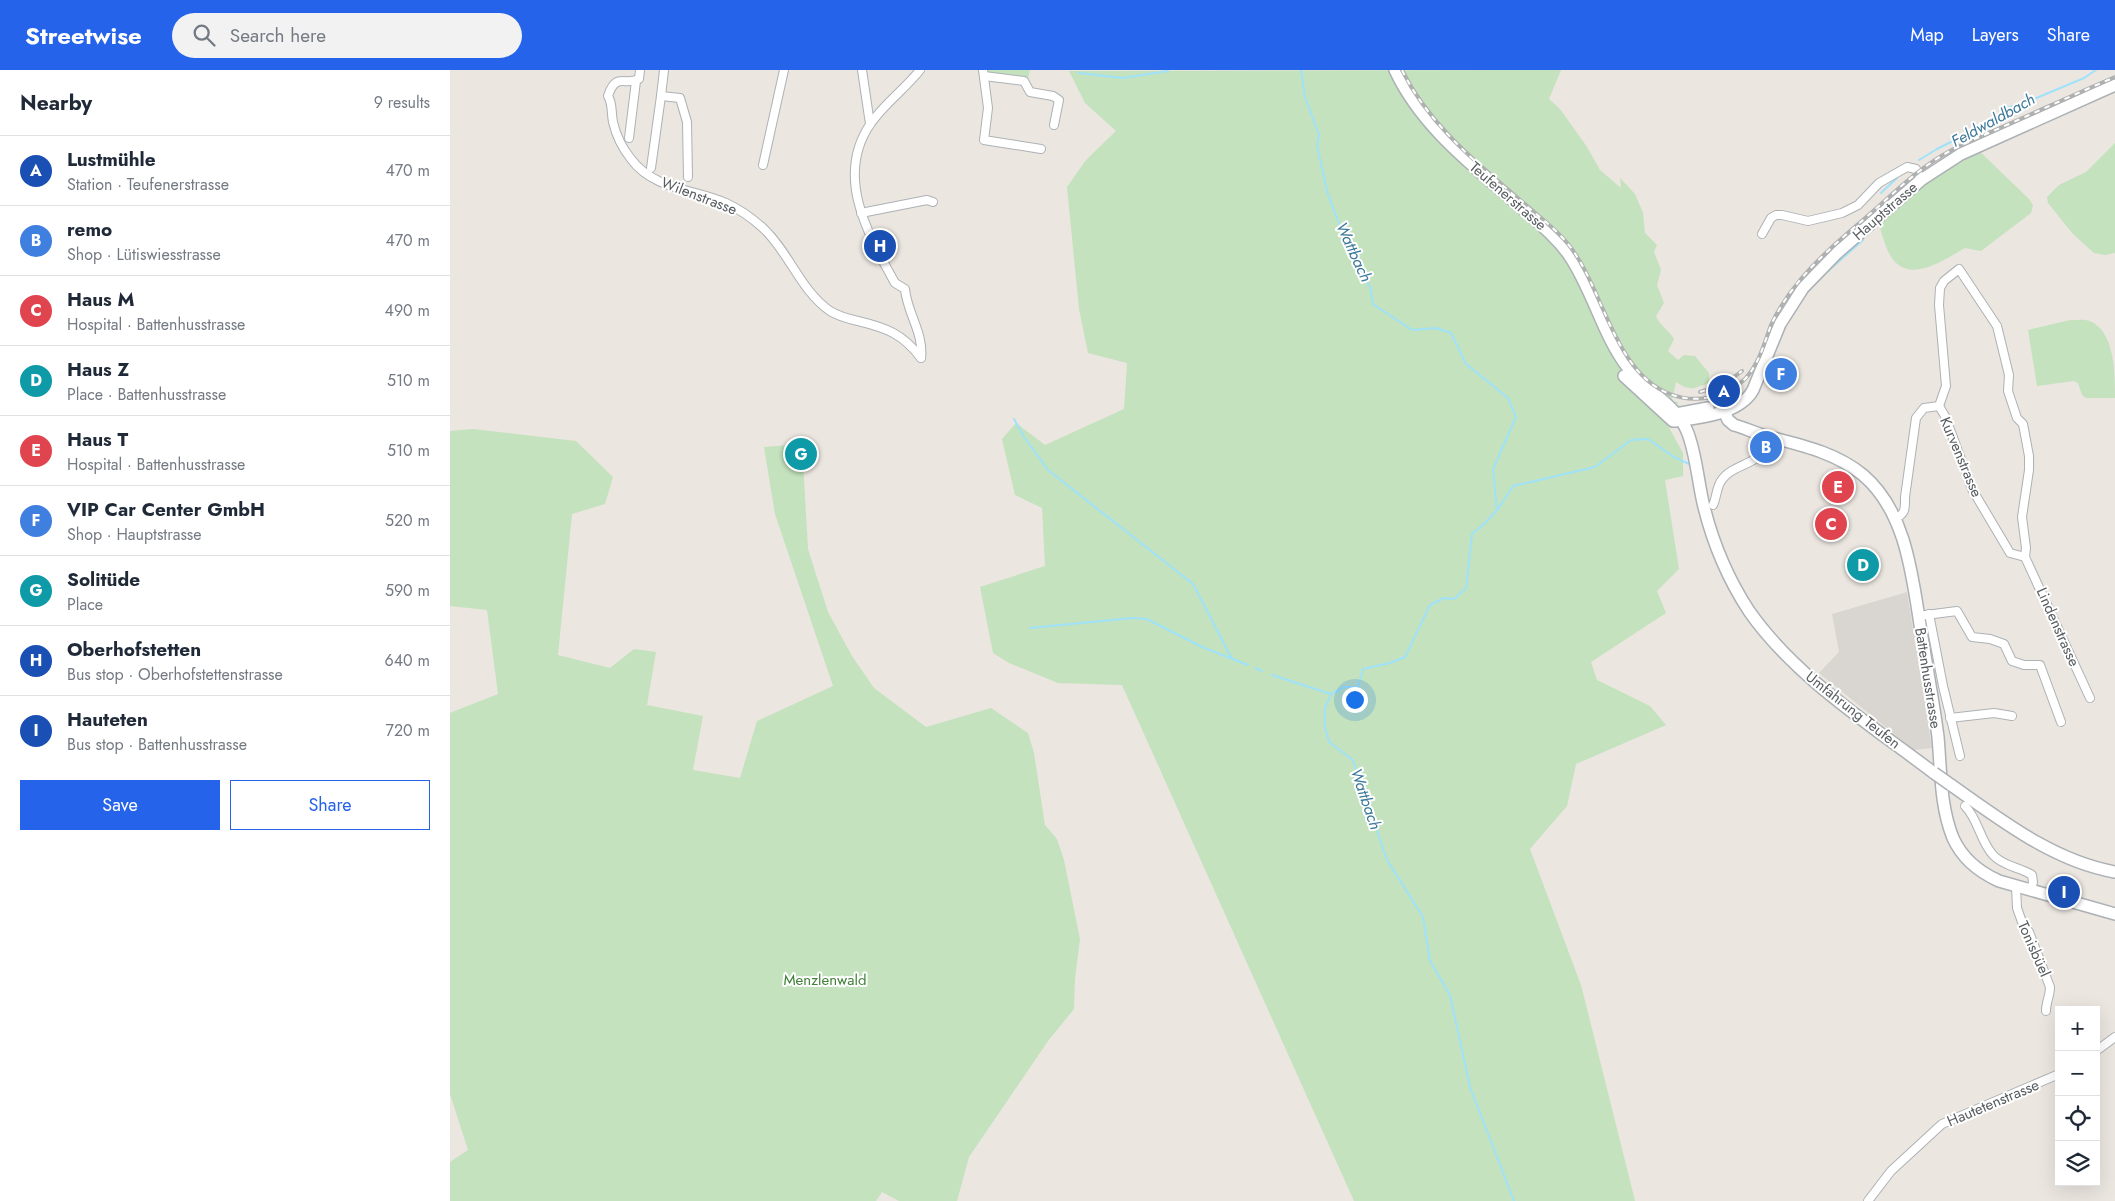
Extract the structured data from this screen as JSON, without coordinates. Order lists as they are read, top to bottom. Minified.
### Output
{"streets":{"street":["Wilenstrasse","Teufenerstrasse","Hauptstrasse","Kurvenstrasse","Lindenstrasse","Battenhusstrasse","Umfahrung Teufen","Tonisbüel","Hautetenstrasse"]},"crossings":[["Teufenerstrasse","Umfahrung Teufen"],["Hauptstrasse","Battenhusstrasse"],["Kurvenstrasse","Lindenstrasse"],["Kurvenstrasse","Battenhusstrasse"],["Battenhusstrasse","Tonisbüel"]],"water":["Feldwaldbach","Wattbach"],"parks":["Menzlenwald"],"page":{"header":"Streetwise","search":"Search here","nav":["Map","Layers","Share"],"heading":["Nearby","9 results"],"list":[{"mark":"A","name":"Lustmühle","note":"Station · Teufenerstrasse","value":"470 m"},{"mark":"B","name":"remo","note":"Shop · Lütiswiesstrasse","value":"470 m"},{"mark":"C","name":"Haus M","note":"Hospital · Battenhusstrasse","value":"490 m"},{"mark":"D","name":"Haus Z","note":"Place · Battenhusstrasse","value":"510 m"},{"mark":"E","name":"Haus T","note":"Hospital · Battenhusstrasse","value":"510 m"},{"mark":"F","name":"VIP Car Center GmbH","note":"Shop · Hauptstrasse","value":"520 m"},{"mark":"G","name":"Solitüde","note":"Place","value":"590 m"},{"mark":"H","name":"Oberhofstetten","note":"Bus stop · Oberhofstettenstrasse","value":"640 m"},{"mark":"I","name":"Hauteten","note":"Bus stop · Battenhusstrasse","value":"720 m"}],"pins":["H","F","A","B","G","E","C","D","I"],"buttons":["Save","Share"],"map_buttons":["+","−"]}}
